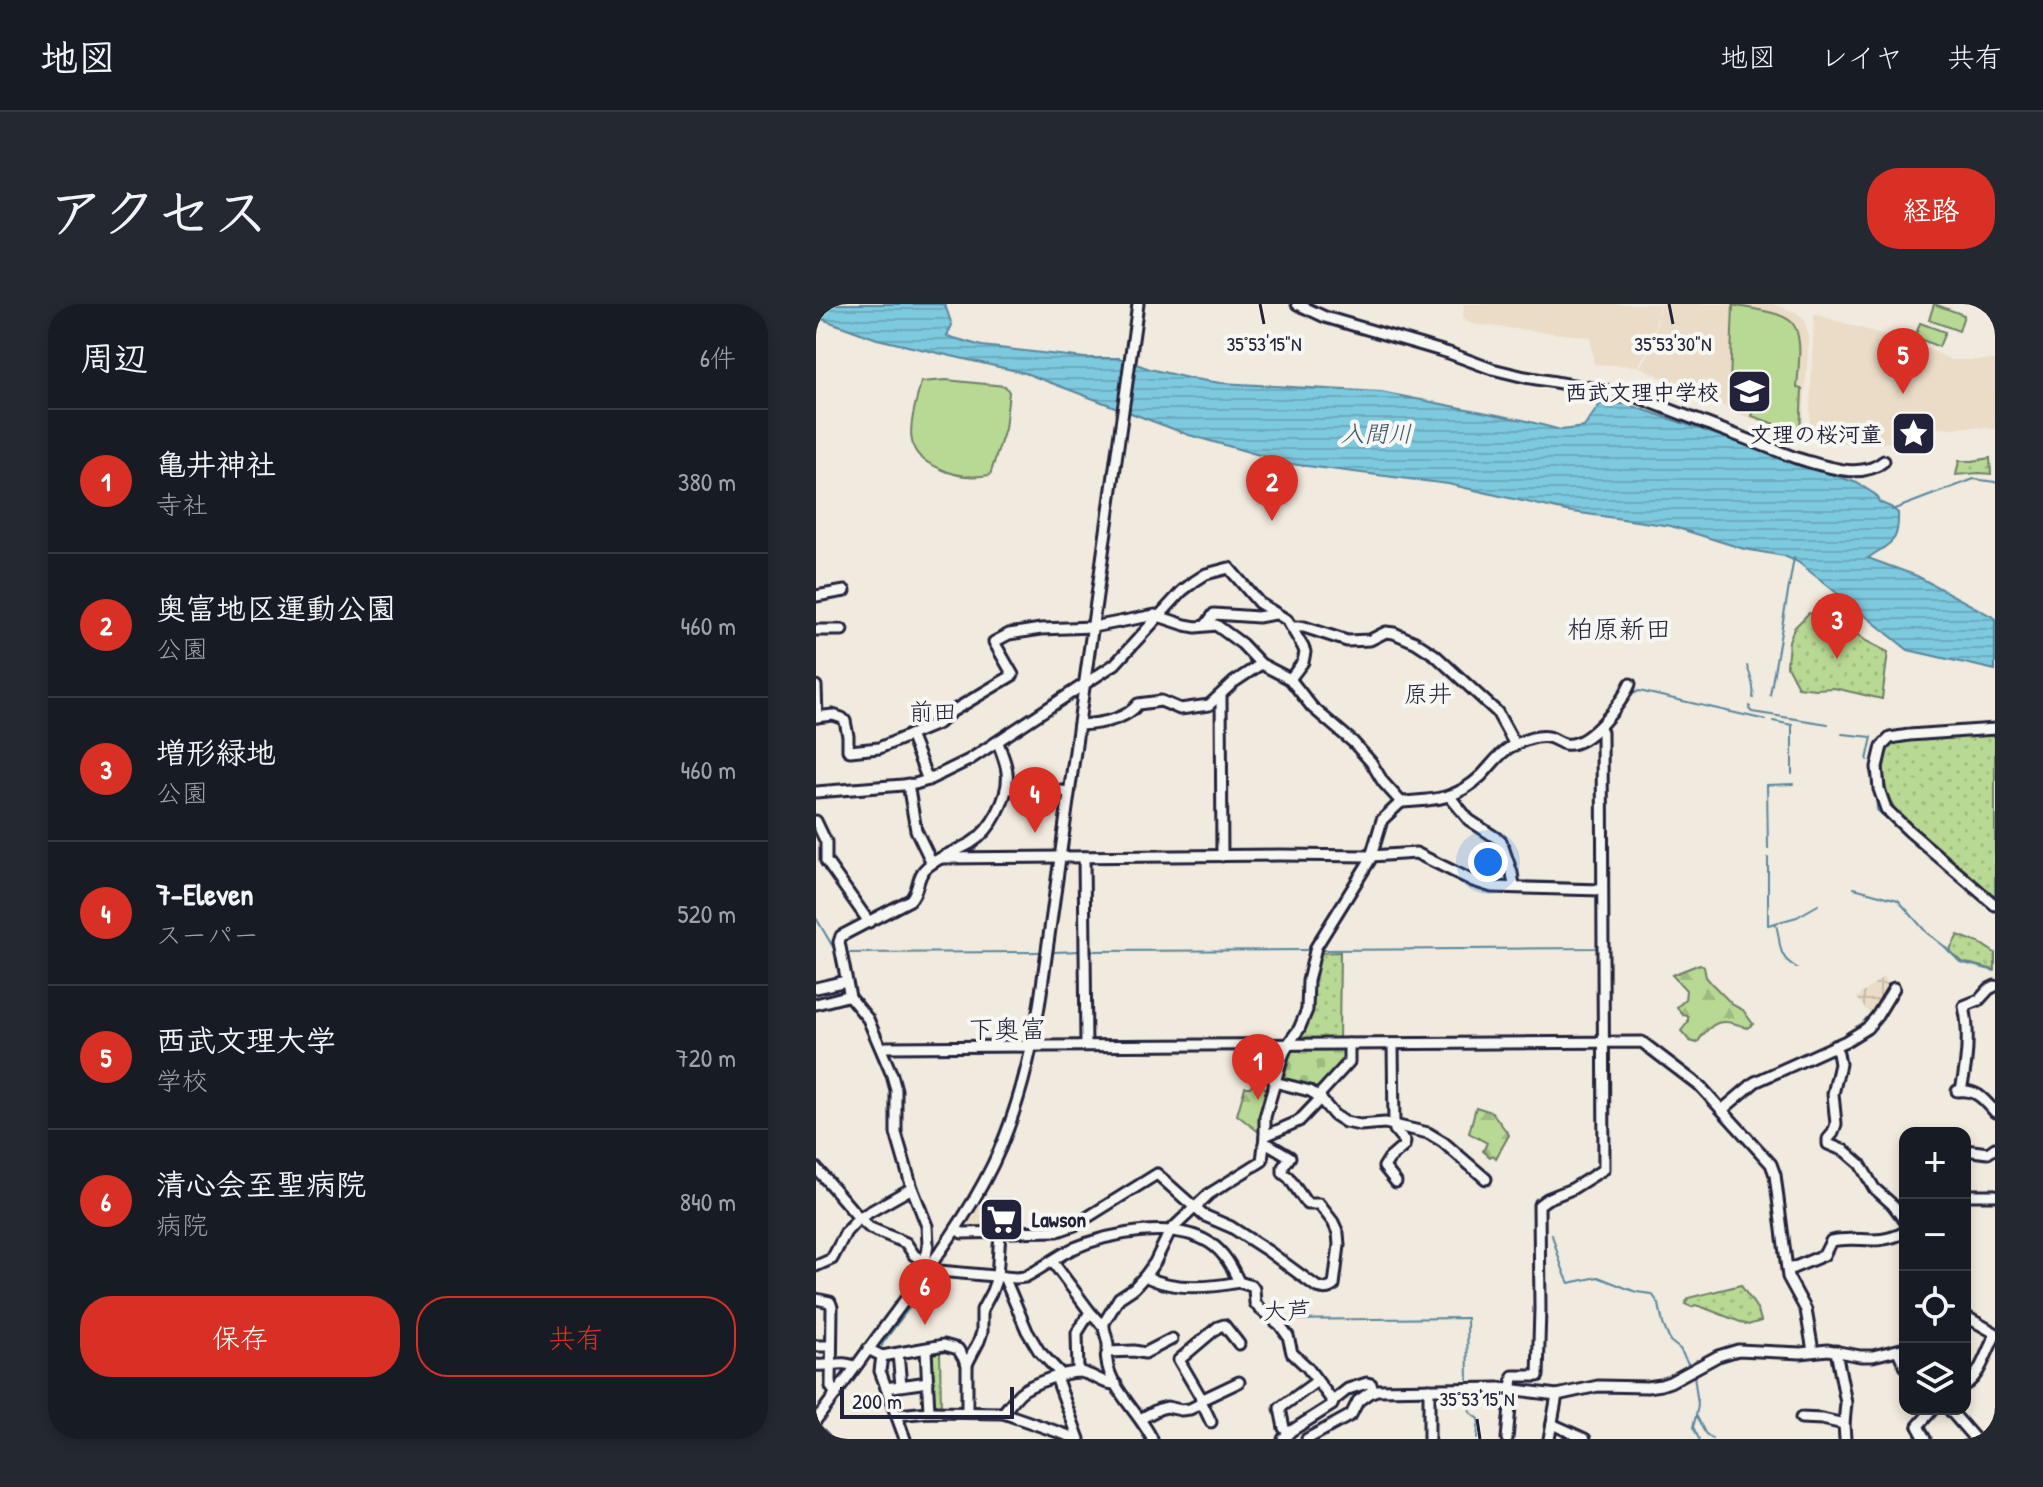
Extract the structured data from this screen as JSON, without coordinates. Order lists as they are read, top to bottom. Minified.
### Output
{"districts":["柏原新田","原井","前田","下奥富","大芦"],"water":["入間川"],"places":{"school or university":["西武文理中学校"],"place":["文理の桜河童"],"supermarket":["Lawson"]},"scale_bar":"200 m","page":{"header":"地図","nav":["地図","レイヤ","共有"],"title":"アクセス","buttons":["経路",["保存","共有"]],"heading":["周辺","6件"],"pins":["5","2","3","4","1","6"],"list":[{"mark":"1","name":"亀井神社","note":"寺社","value":"380 m"},{"mark":"2","name":"奥富地区運動公園","note":"公園","value":"460 m"},{"mark":"3","name":"増形緑地","note":"公園","value":"460 m"},{"mark":"4","name":"7-Eleven","note":"スーパー","value":"520 m"},{"mark":"5","name":"西武文理大学","note":"学校","value":"720 m"},{"mark":"6","name":"清心会至聖病院","note":"病院","value":"840 m"}],"map_buttons":["+","−"],"scale":"200 m"},"coordinates":["35°53'15\"N","35°53'30\"N"]}
